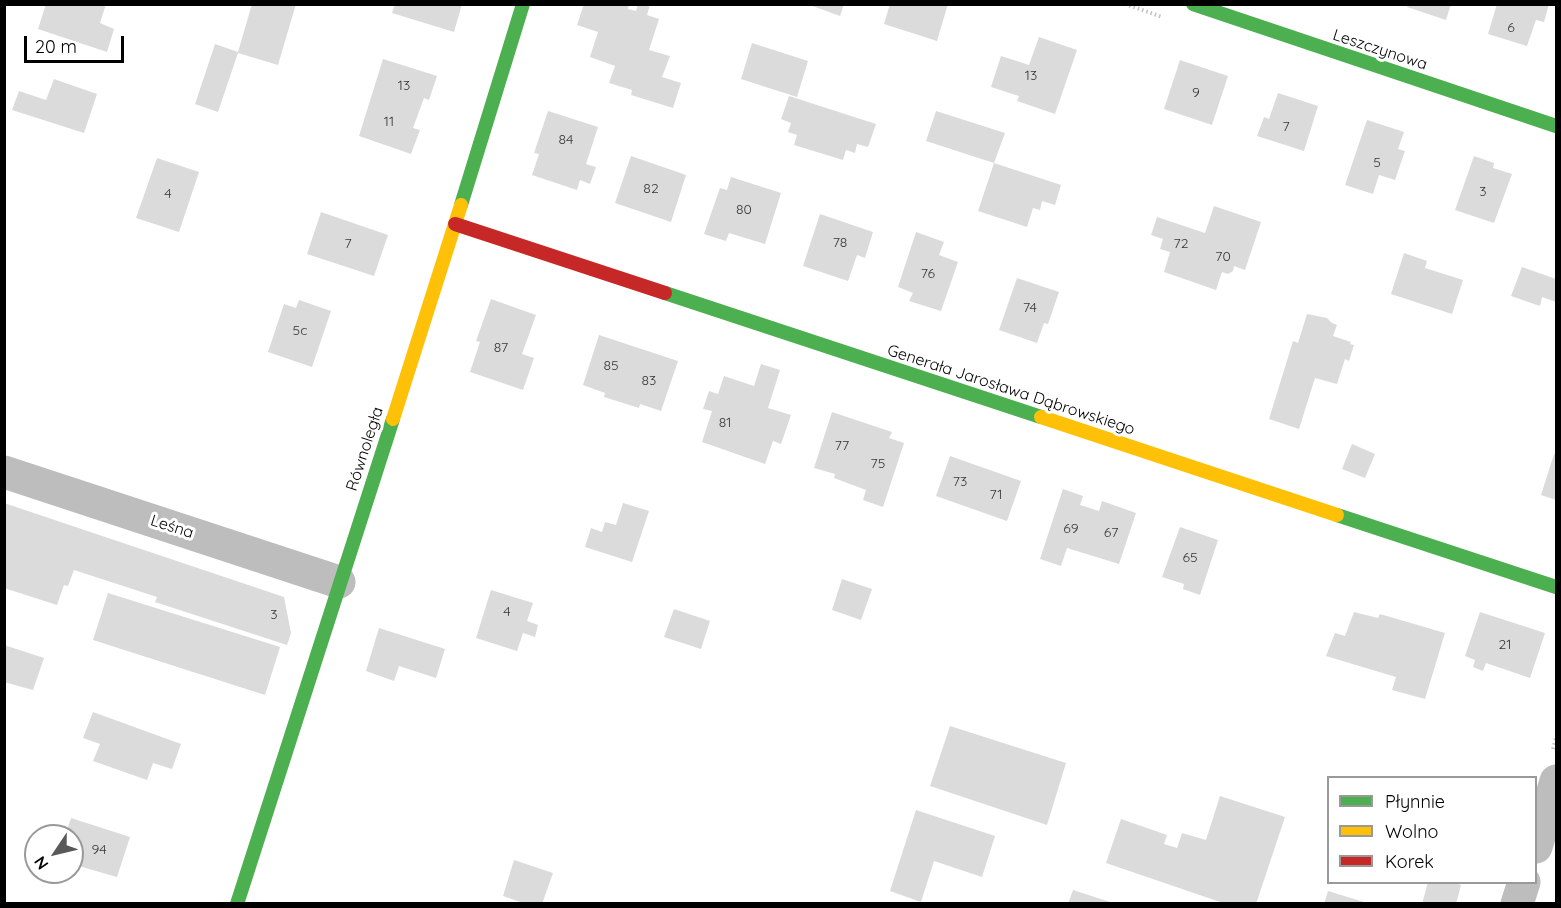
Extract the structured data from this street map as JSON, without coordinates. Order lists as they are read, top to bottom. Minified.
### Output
{"streets":{"street":["Leszczynowa","Generała Jarosława Dąbrowskiego","Równoległa","Leśna"]},"crossings":[["Generała Jarosława Dąbrowskiego","Równoległa"],["Równoległa","Leśna"]],"house_numbers":["6","13","13","9","11","7","84","5","82","3","4","80","78","7","72","70","76","74","5c","87","85","83","81","77","75","73","71","69","67","65","4","3","21","94"],"legend":["Płynnie","Wolno","Korek"],"scale_bar":"20 m","north":"bottom left"}
